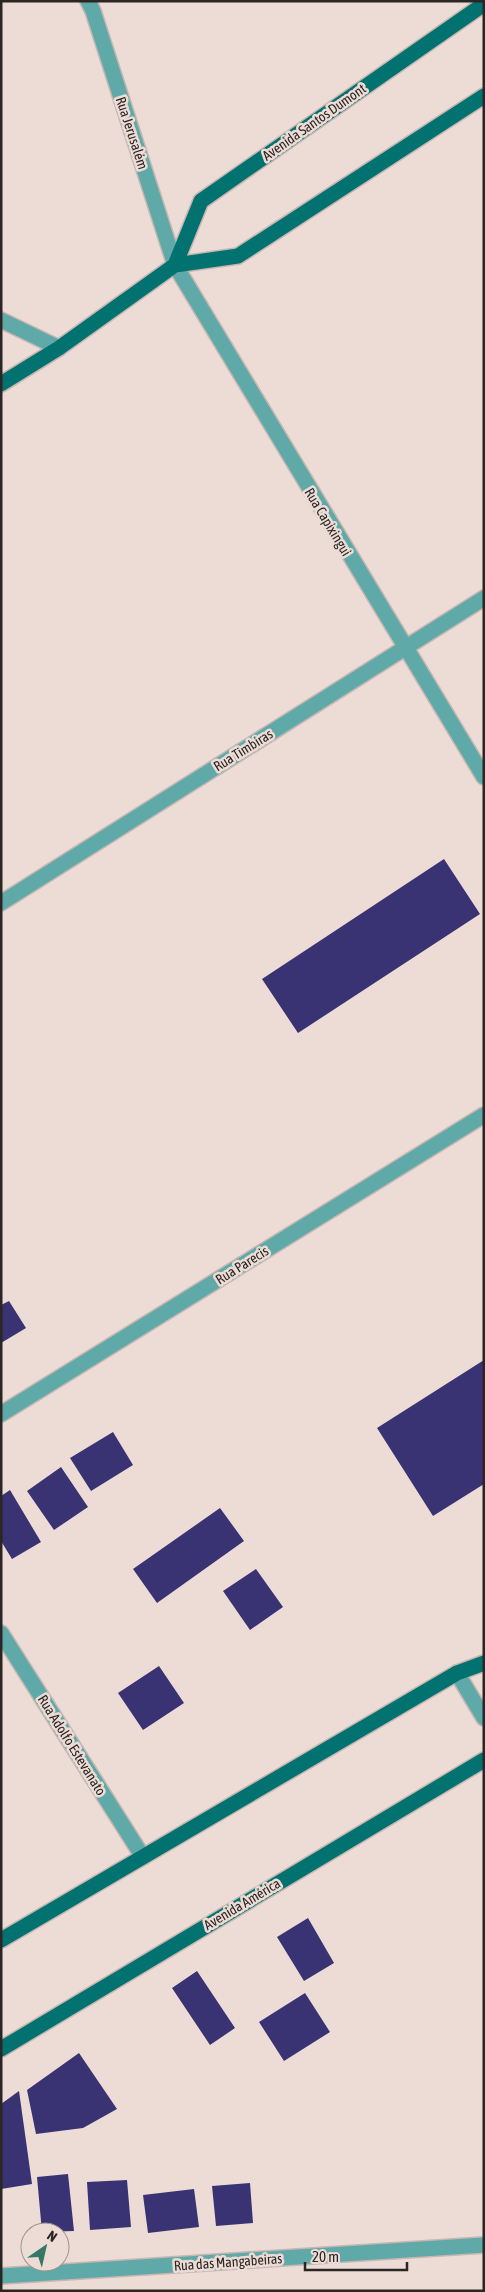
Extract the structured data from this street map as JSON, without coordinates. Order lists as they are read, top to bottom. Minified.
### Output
{"streets":{"main road":["Avenida Santos Dumont","Avenida América"],"street":["Rua Jerusalém","Rua Capixingui","Rua Timbiras","Rua Parecis","Rua Adolfo Estevanato","Rua das Mangabeiras"]},"crossings":[["Avenida Santos Dumont","Rua Jerusalém"],["Avenida Santos Dumont","Rua Capixingui"],["Rua Jerusalém","Rua Capixingui"],["Rua Capixingui","Rua Timbiras"]],"scale_bar":"20 m","north":"top right"}
